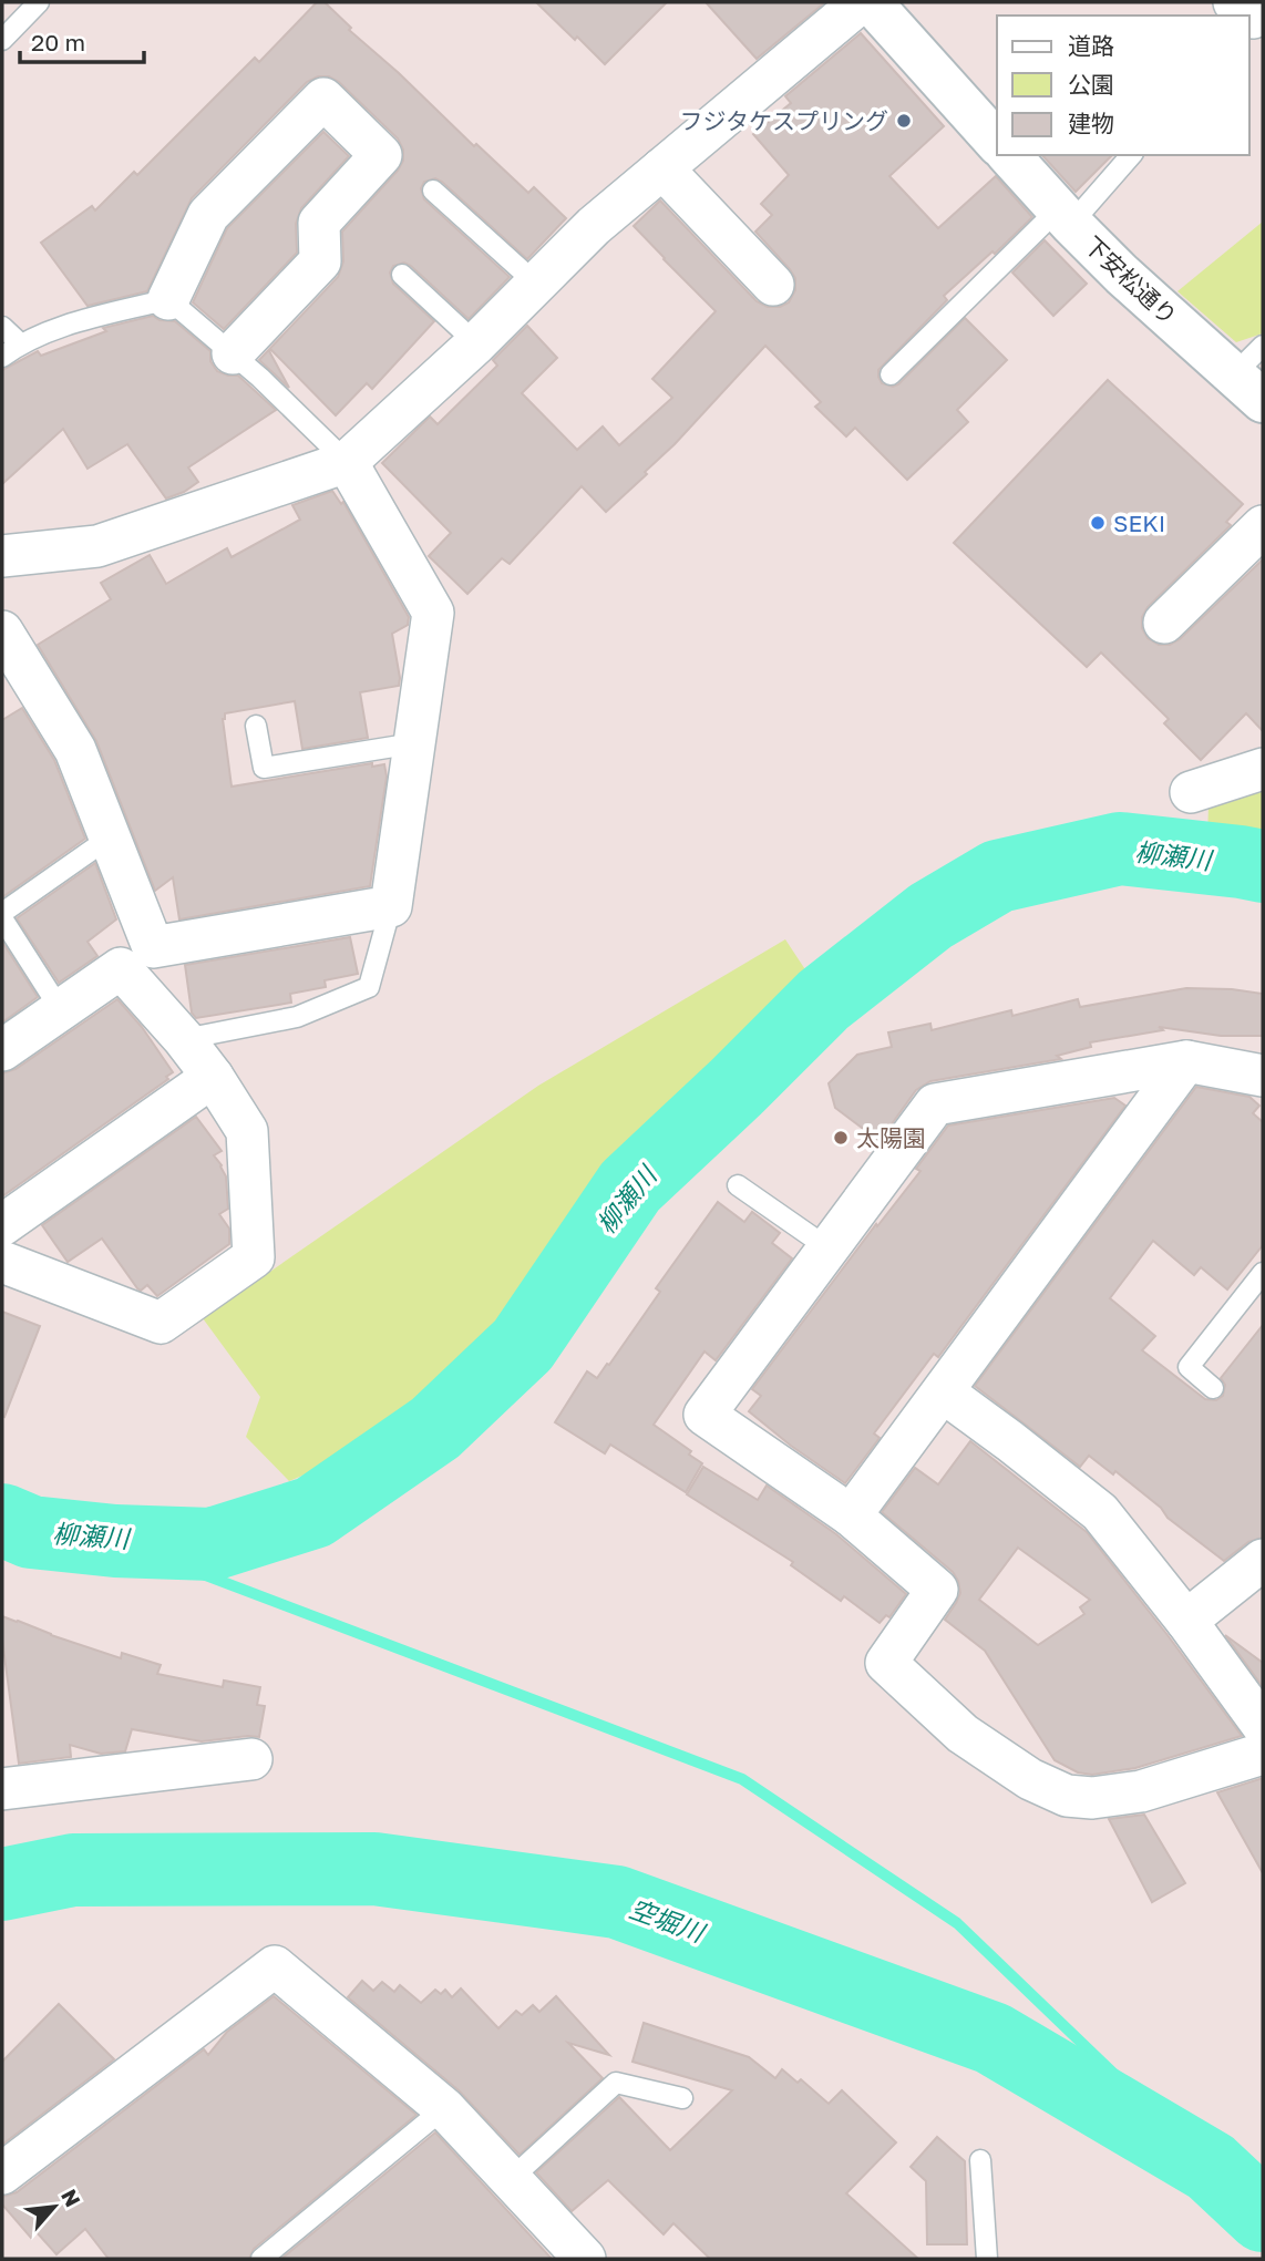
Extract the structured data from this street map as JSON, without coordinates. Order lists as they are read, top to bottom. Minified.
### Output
{"streets":{"street":["下安松通り"]},"water":["柳瀬川","空堀川"],"places":["フジタケスプリング","SEKI","太陽園"],"legend":["道路","公園","建物"],"scale_bar":"20 m","north":"top right"}
